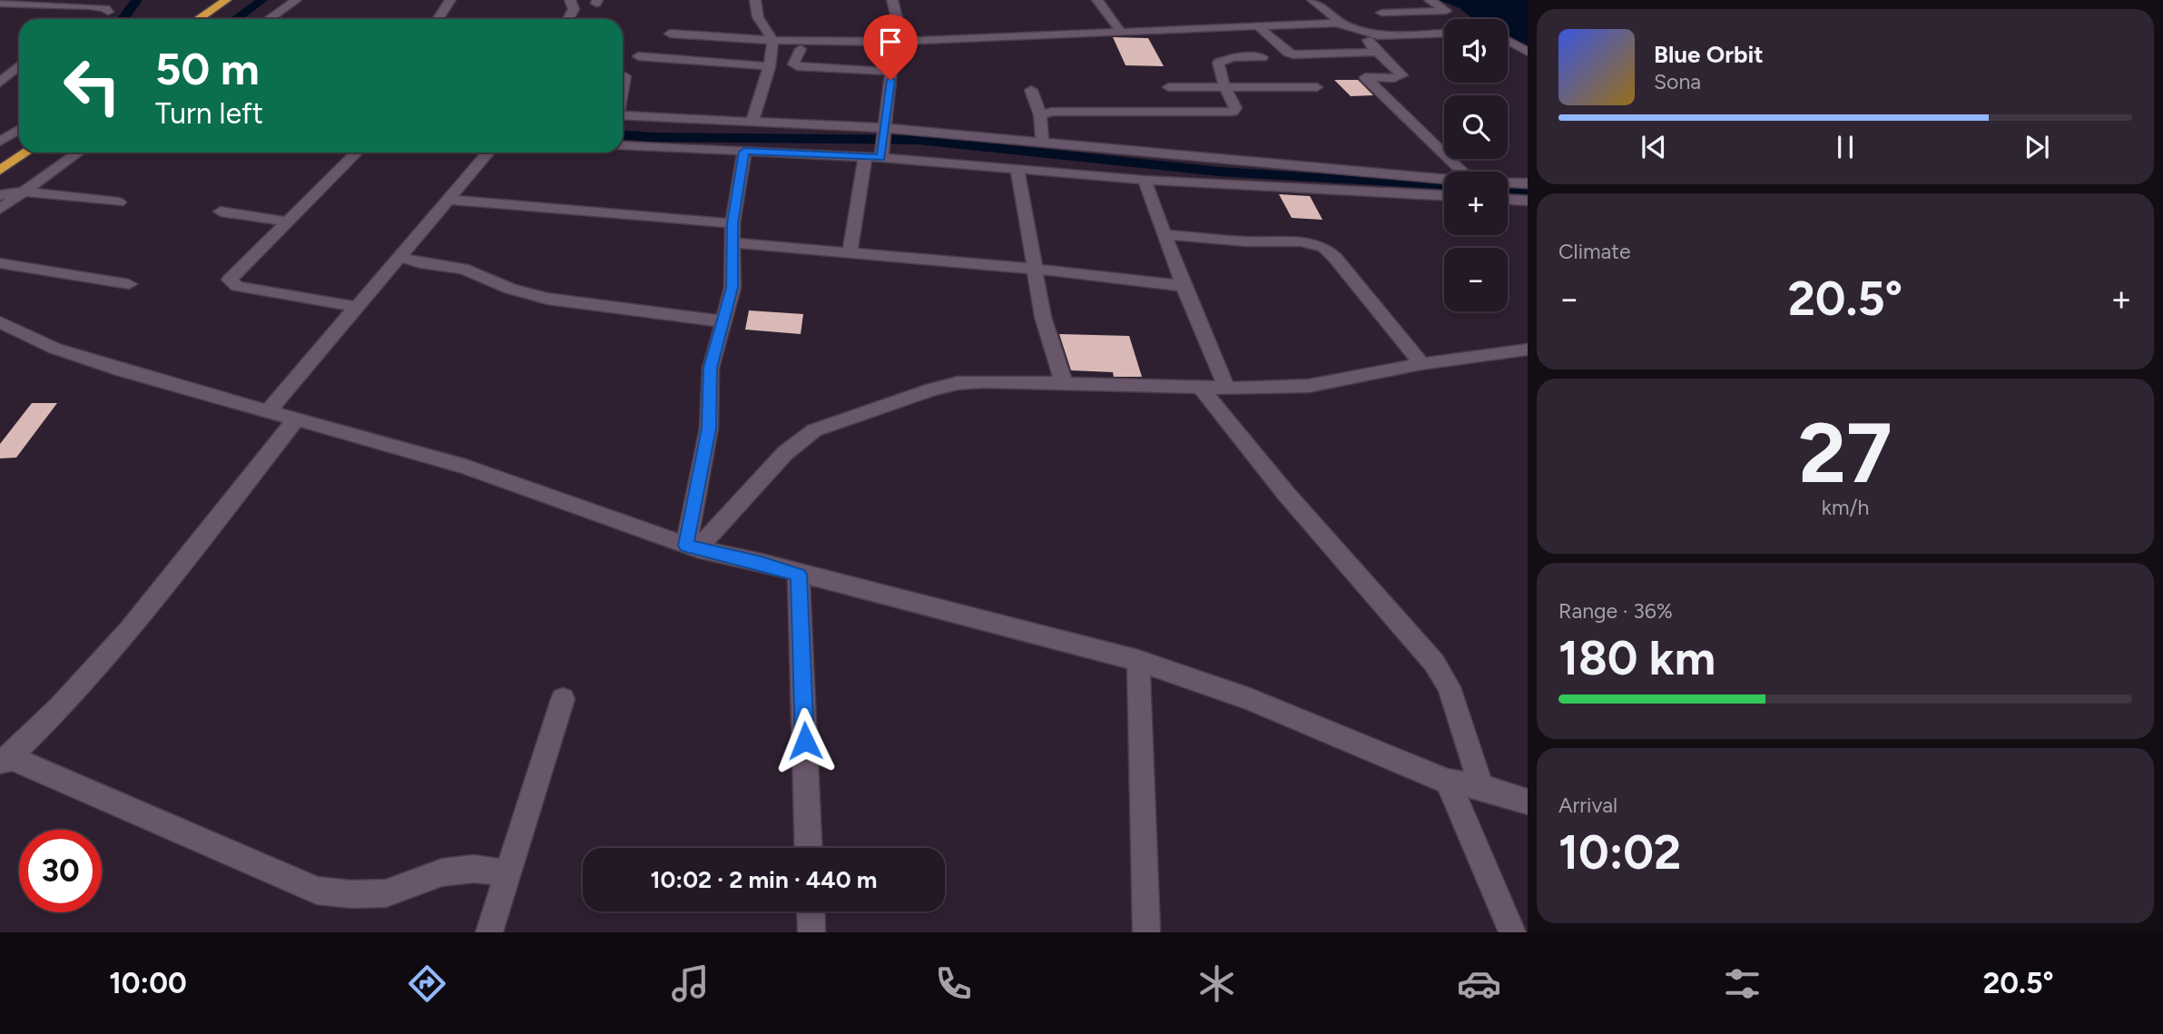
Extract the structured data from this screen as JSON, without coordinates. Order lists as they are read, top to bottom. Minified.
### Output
{"page":{"map_buttons":["+","−"],"turn":["50 m","Turn left"],"song":["Blue Orbit","Sona"],"tile":["Climate",["27","km/h"],["Range · 36%","180 km"],["Arrival","10:02"]],"heat":["−","20.5°","+"],"limit":"30","trip":"10:02 · 2 min · 440 m","tabs":["10:00","20.5°"]}}
